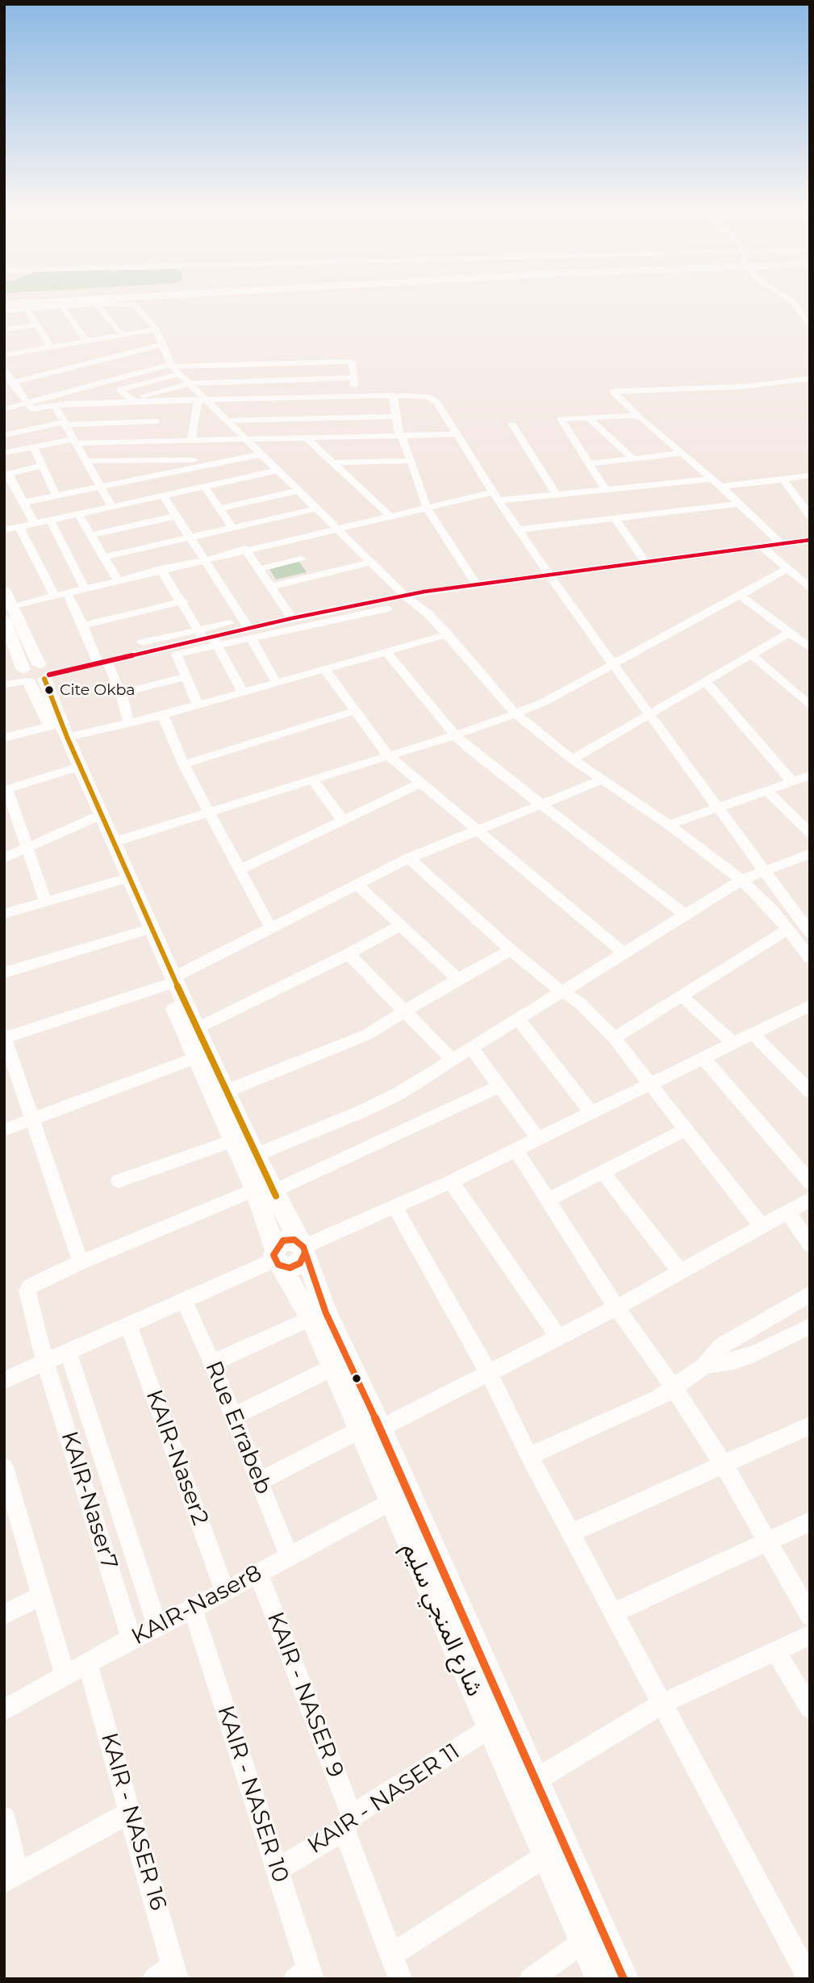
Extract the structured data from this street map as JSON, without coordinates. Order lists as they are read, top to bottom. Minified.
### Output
{"streets":{"main road":["شارع المنجي سليم"],"street":["Rue Errabeb","KAIR-Naser2","KAIR-Naser7","KAIR-Naser8","KAIR - NASER 9","KAIR - NASER 10","KAIR - NASER 11","KAIR - NASER 16"]},"crossings":[["Rue Errabeb","KAIR-Naser8"],["KAIR-Naser2","KAIR-Naser8"],["KAIR-Naser7","KAIR-Naser8"],["KAIR-Naser8","شارع المنجي سليم"],["KAIR-Naser8","KAIR - NASER 9"],["KAIR-Naser8","KAIR - NASER 10"],["KAIR-Naser8","KAIR - NASER 16"],["شارع المنجي سليم","KAIR - NASER 11"],["KAIR - NASER 9","KAIR - NASER 11"],["KAIR - NASER 10","KAIR - NASER 11"]],"places":["Cite Okba"]}
